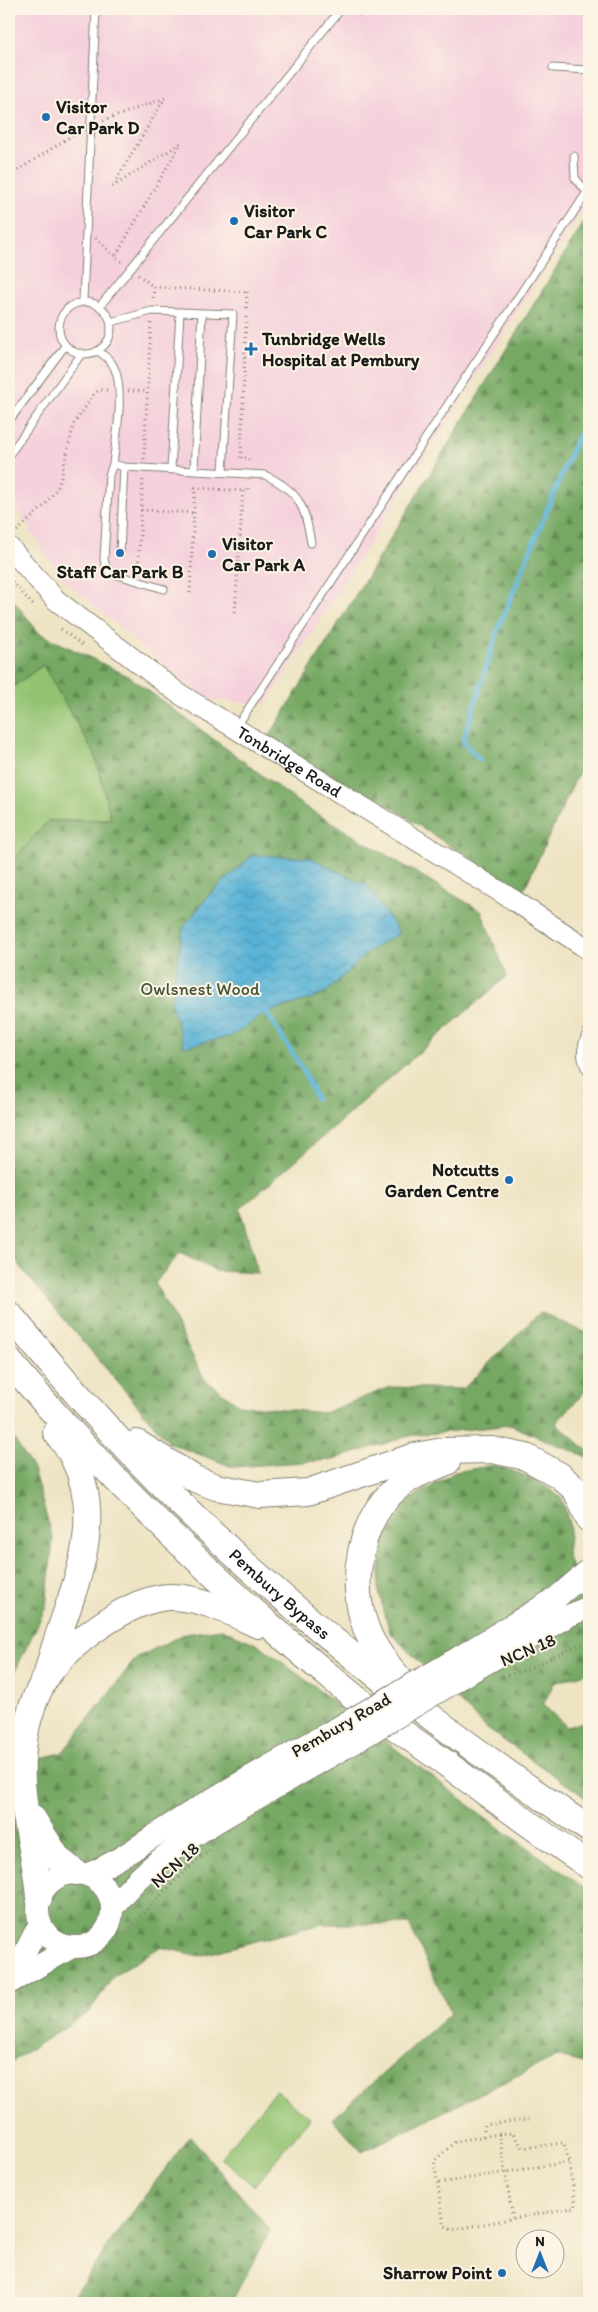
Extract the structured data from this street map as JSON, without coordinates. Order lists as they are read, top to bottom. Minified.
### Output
{"streets":{"highway":["Pembury Bypass"],"main road":["Pembury Road"],"street":["Tonbridge Road"],"path":["NCN 18"]},"crossings":[["NCN 18","Pembury Road"]],"parks":["Owlsnest Wood"],"places":{"other":["Visitor Car Park D","Visitor Car Park C","Staff Car Park B","Visitor Car Park A","Notcutts Garden Centre","Sharrow Point"],"health":["Tunbridge Wells Hospital at Pembury"]},"north":"top"}
